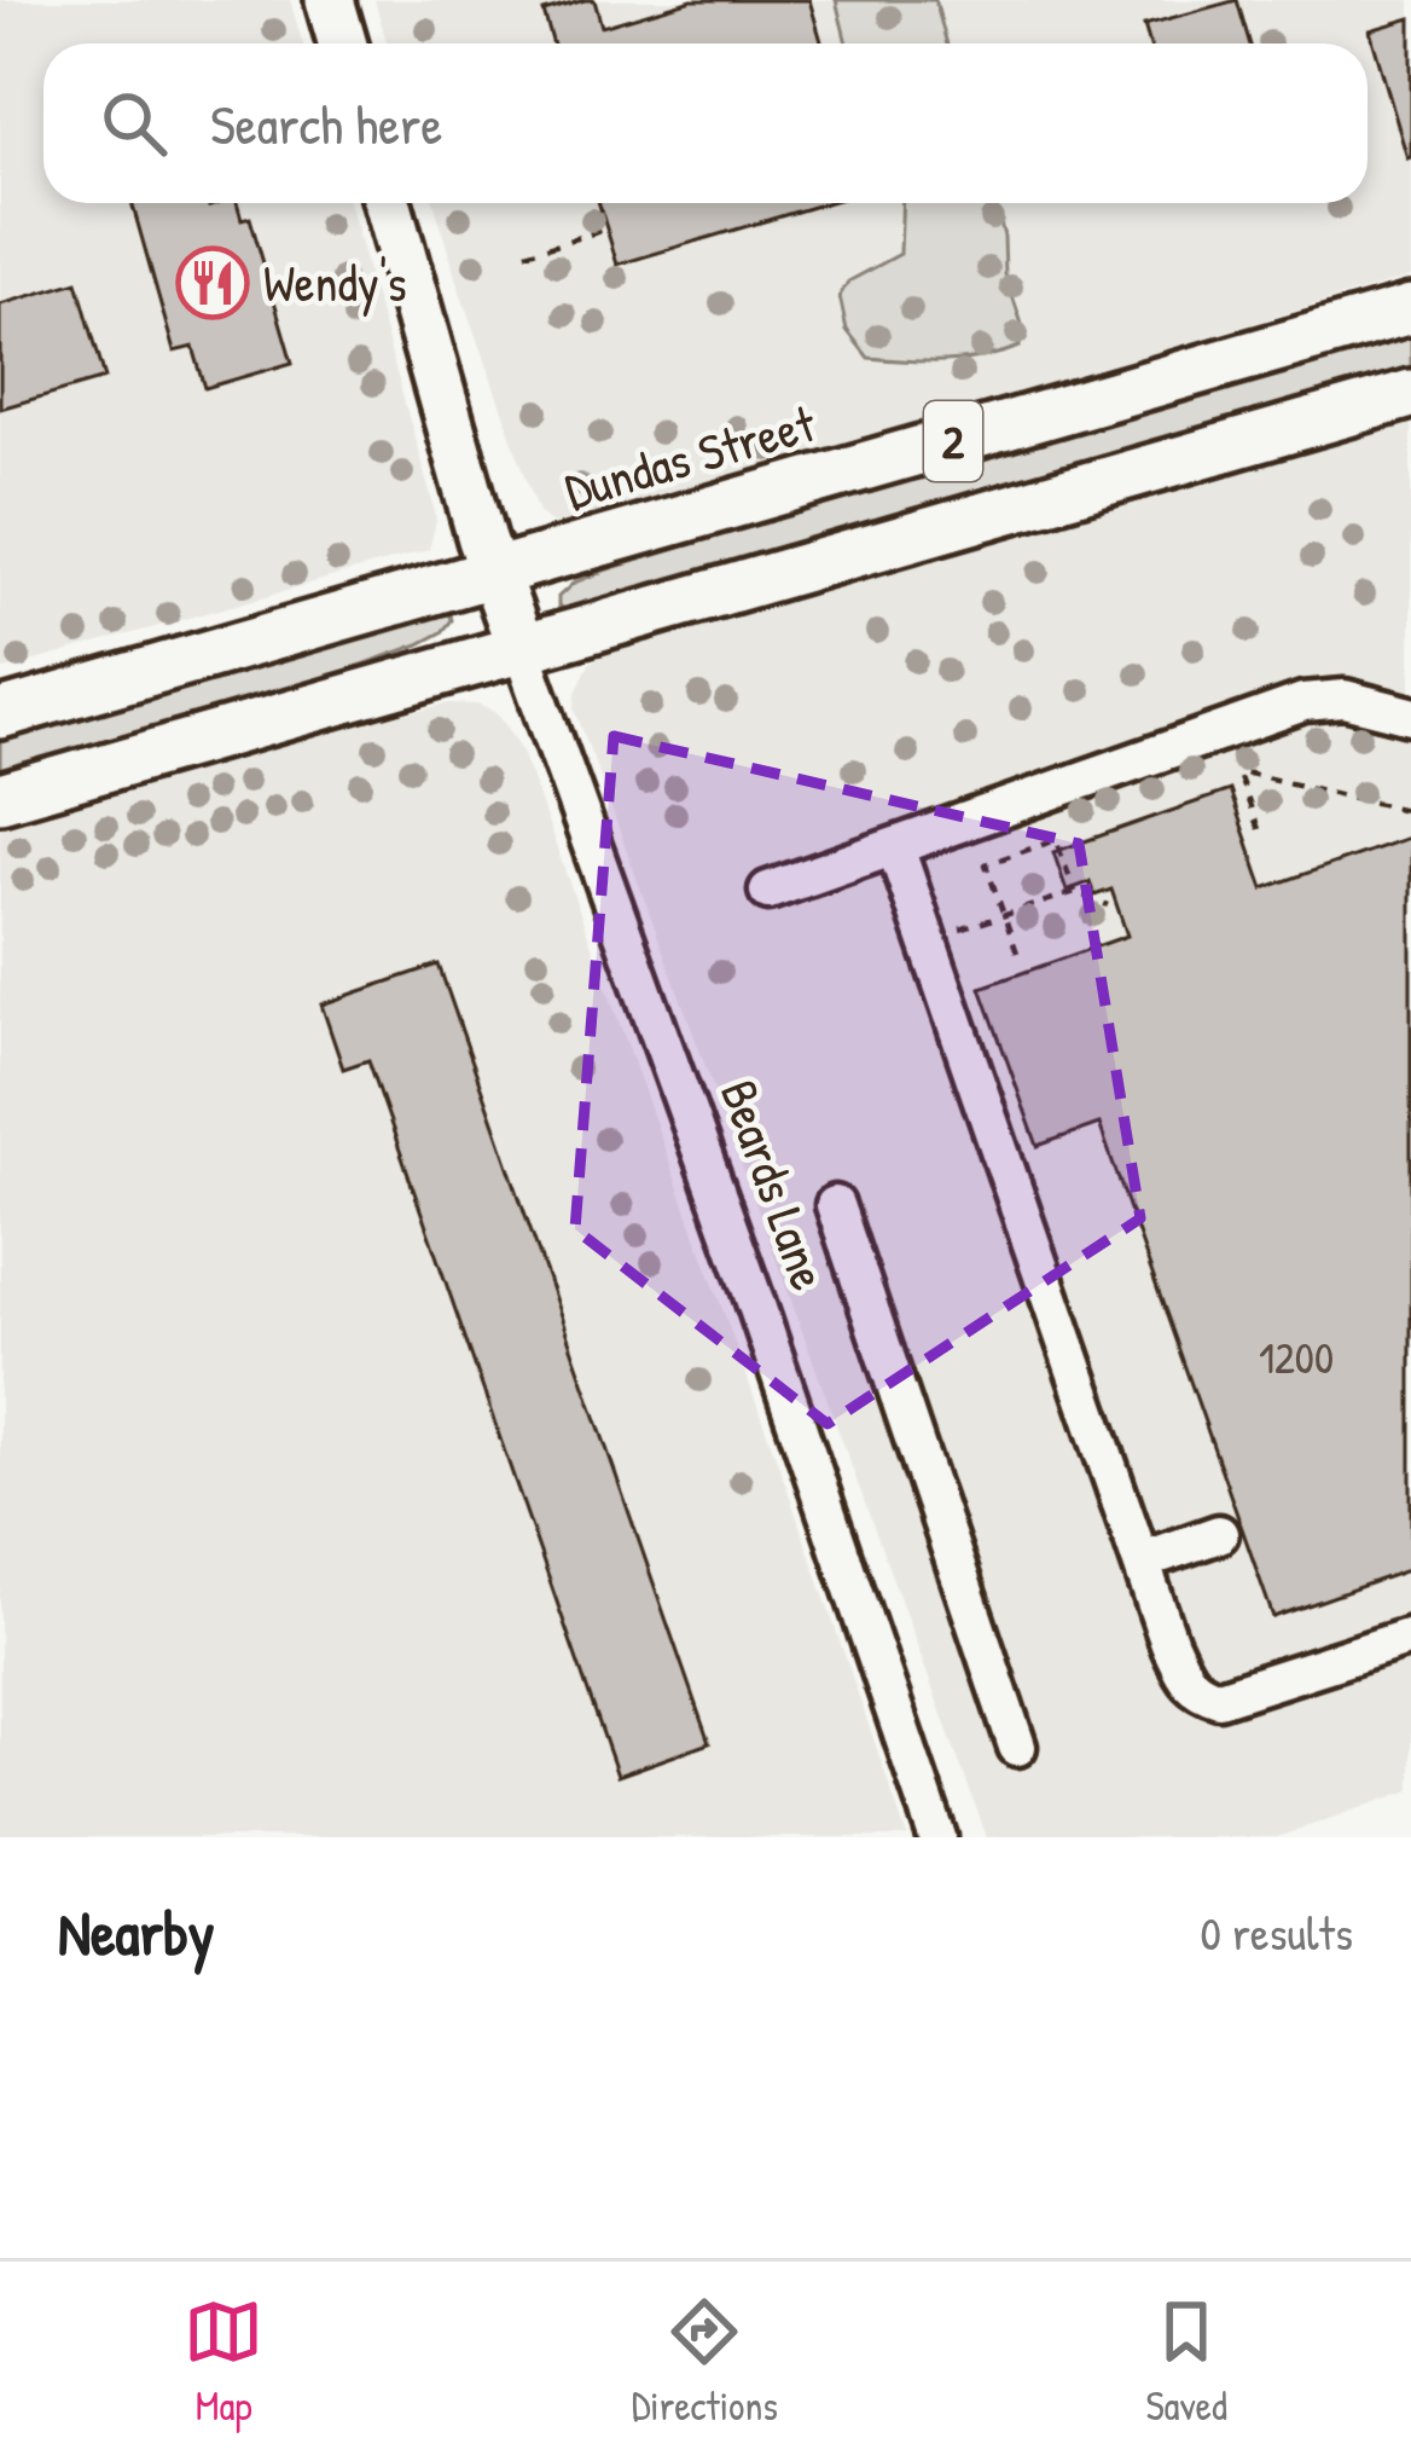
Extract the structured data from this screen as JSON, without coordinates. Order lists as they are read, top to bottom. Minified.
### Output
{"streets":{"main road":["2","Dundas Street","Beards Lane"]},"crossings":[["2","Beards Lane"],["Dundas Street","Beards Lane"]],"places":{"restaurant":["Wendy's"]},"house_numbers":["1200"],"page":{"search":"Search here","heading":["Nearby","0 results"],"nav":["Map","Directions","Saved"]}}
